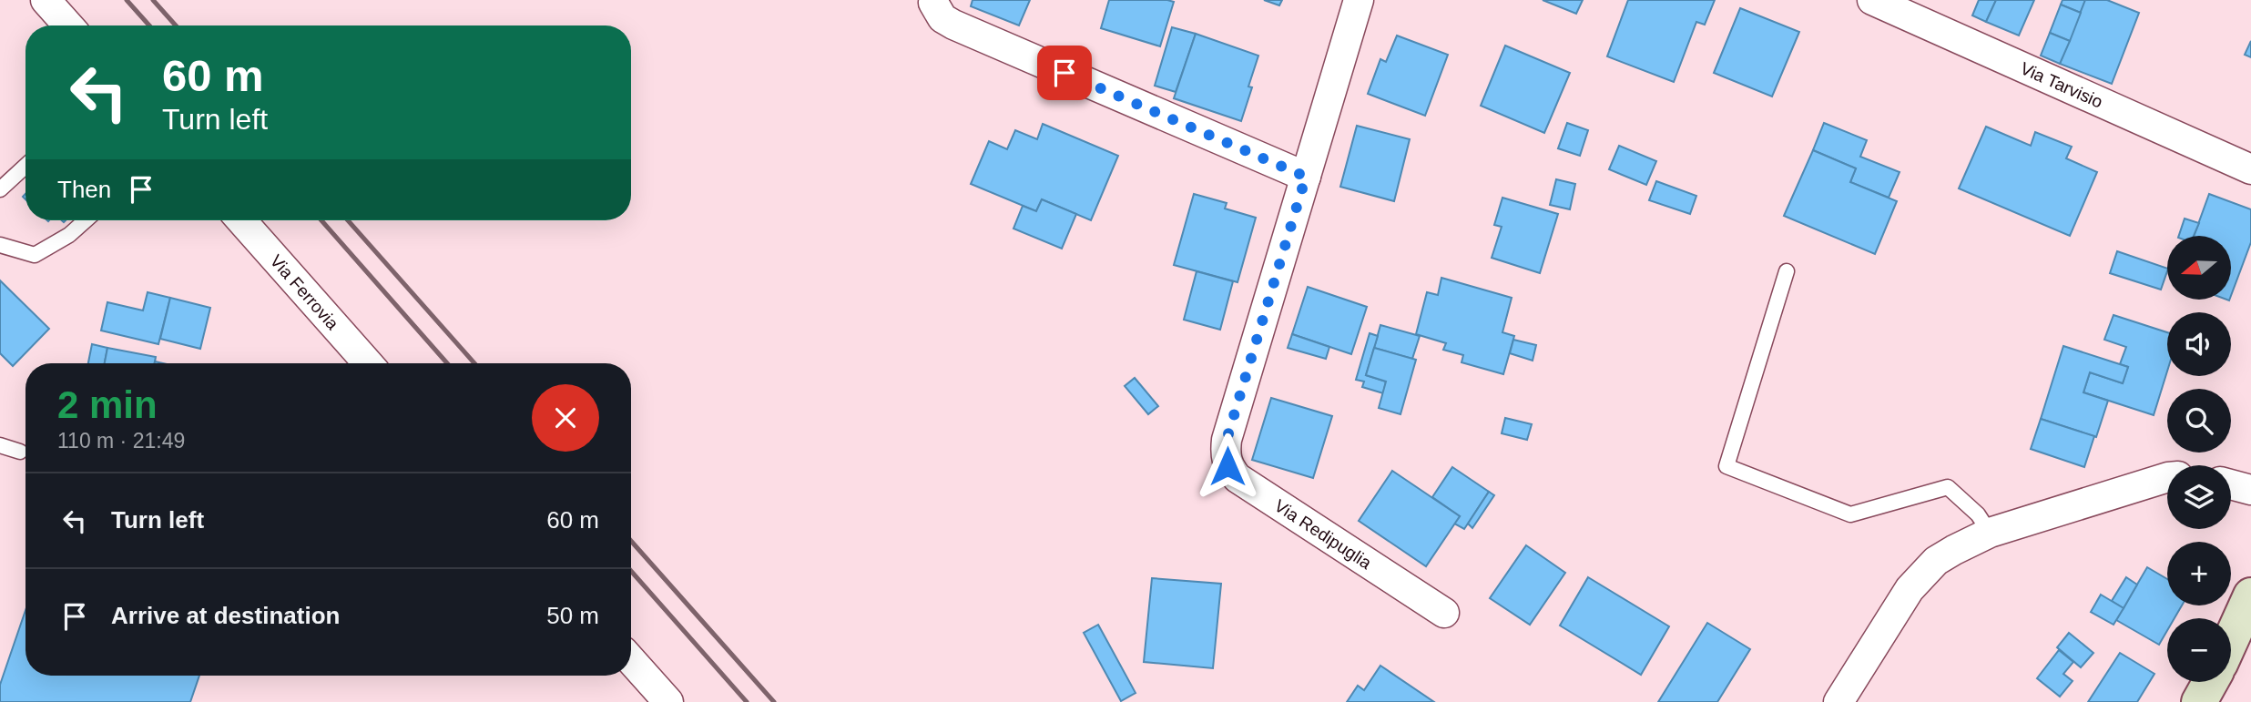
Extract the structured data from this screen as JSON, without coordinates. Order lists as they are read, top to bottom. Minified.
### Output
{"streets":{"street":["Via Tarvisio","Via Ferrovia","Via Redipuglia"]},"north":"left","page":{"turn":["60 m","Turn left"],"then":"Then","map_buttons":["+","−"],"heading":["2 min","110 m · 21:49"],"list":[{"name":"Turn left","value":"60 m"},{"name":"Arrive at destination","value":"50 m"}]}}
